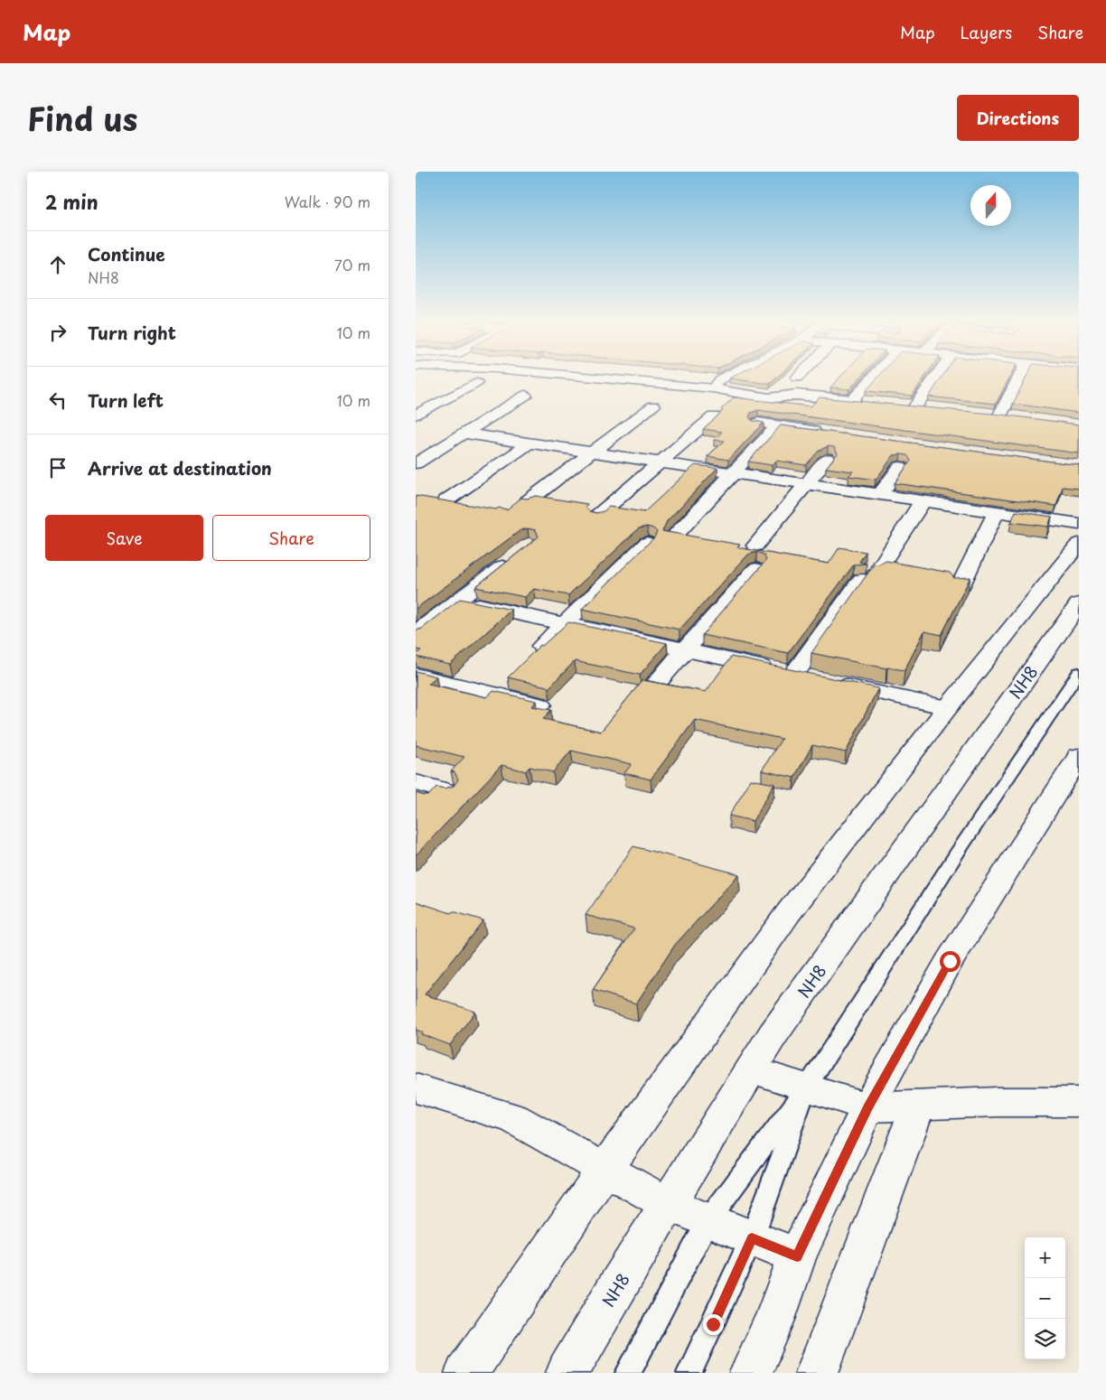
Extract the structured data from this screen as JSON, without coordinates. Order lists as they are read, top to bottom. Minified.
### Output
{"streets":{"street":["NH8"]},"north":"top","page":{"header":"Map","nav":["Map","Layers","Share"],"title":"Find us","buttons":["Directions",["Save","Share"]],"heading":["2 min","Walk · 90 m"],"list":[["Continue","NH8","70 m"],["Turn right","10 m"],["Turn left","10 m"],"Arrive at destination"],"map_buttons":["+","−"]}}
